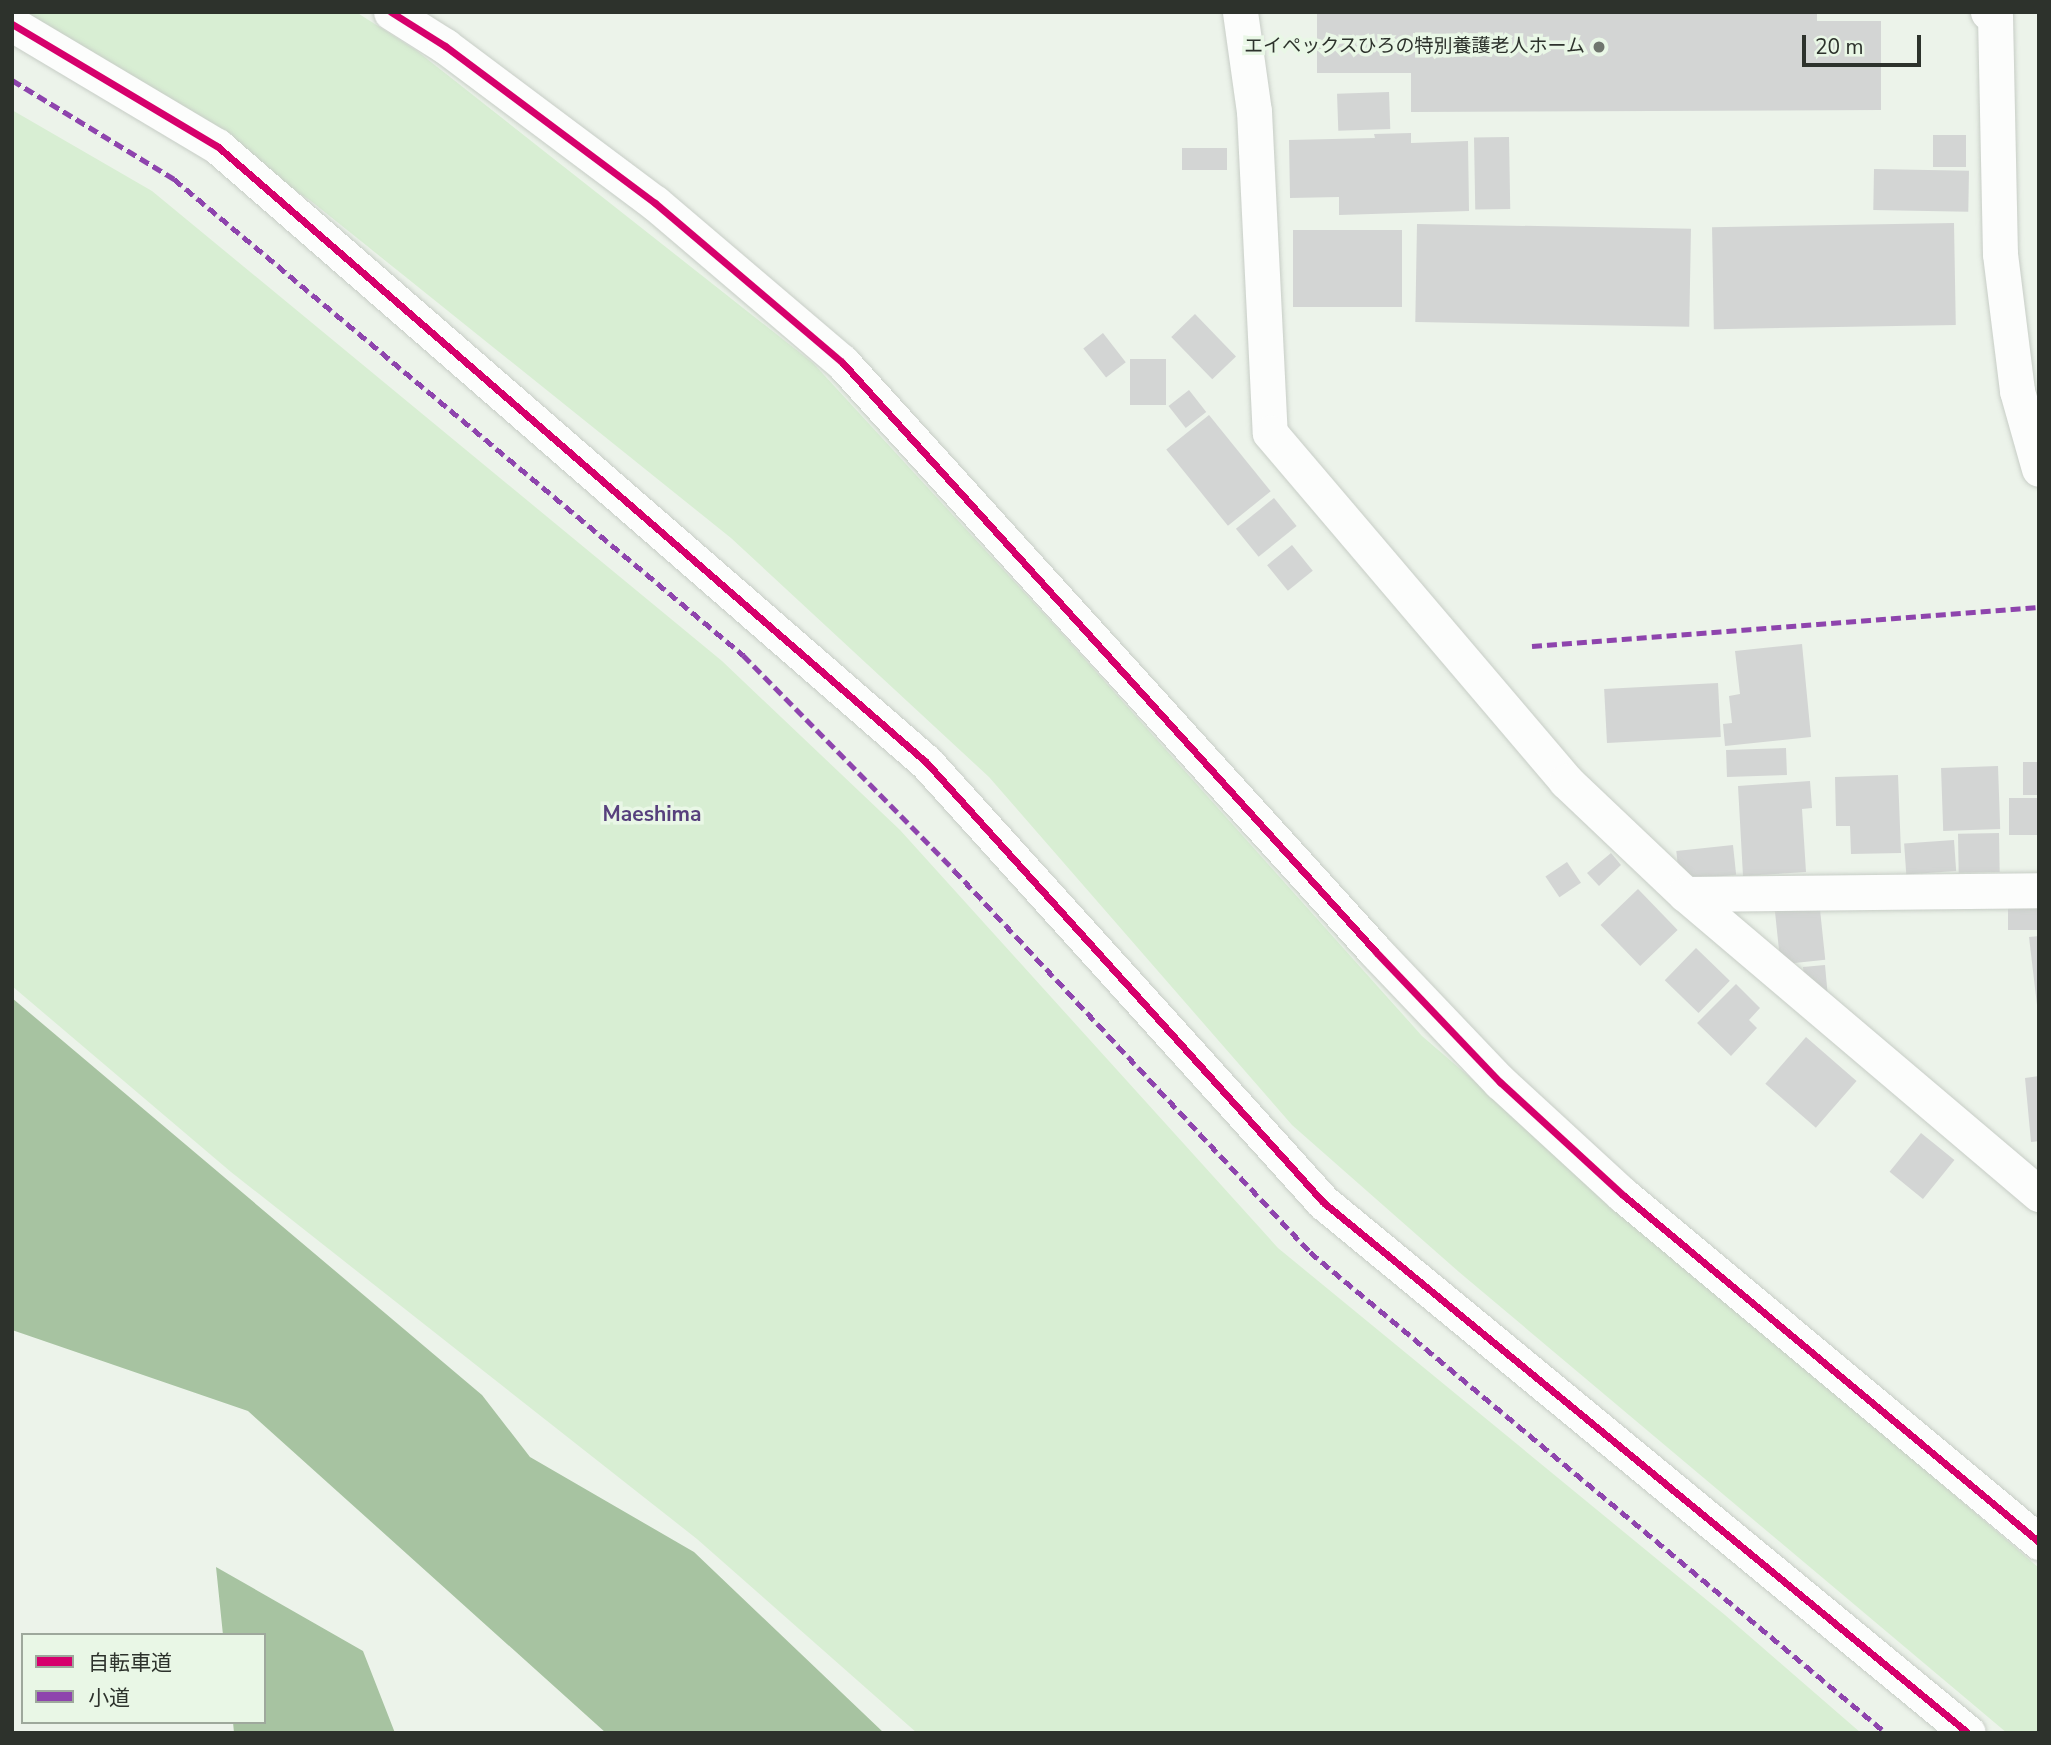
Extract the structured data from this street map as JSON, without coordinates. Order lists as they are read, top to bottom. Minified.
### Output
{"districts":["Maeshima"],"places":["エイぺックスひろの特別養護老人ホーム"],"legend":["自転車道","小道"],"scale_bar":"20 m"}
